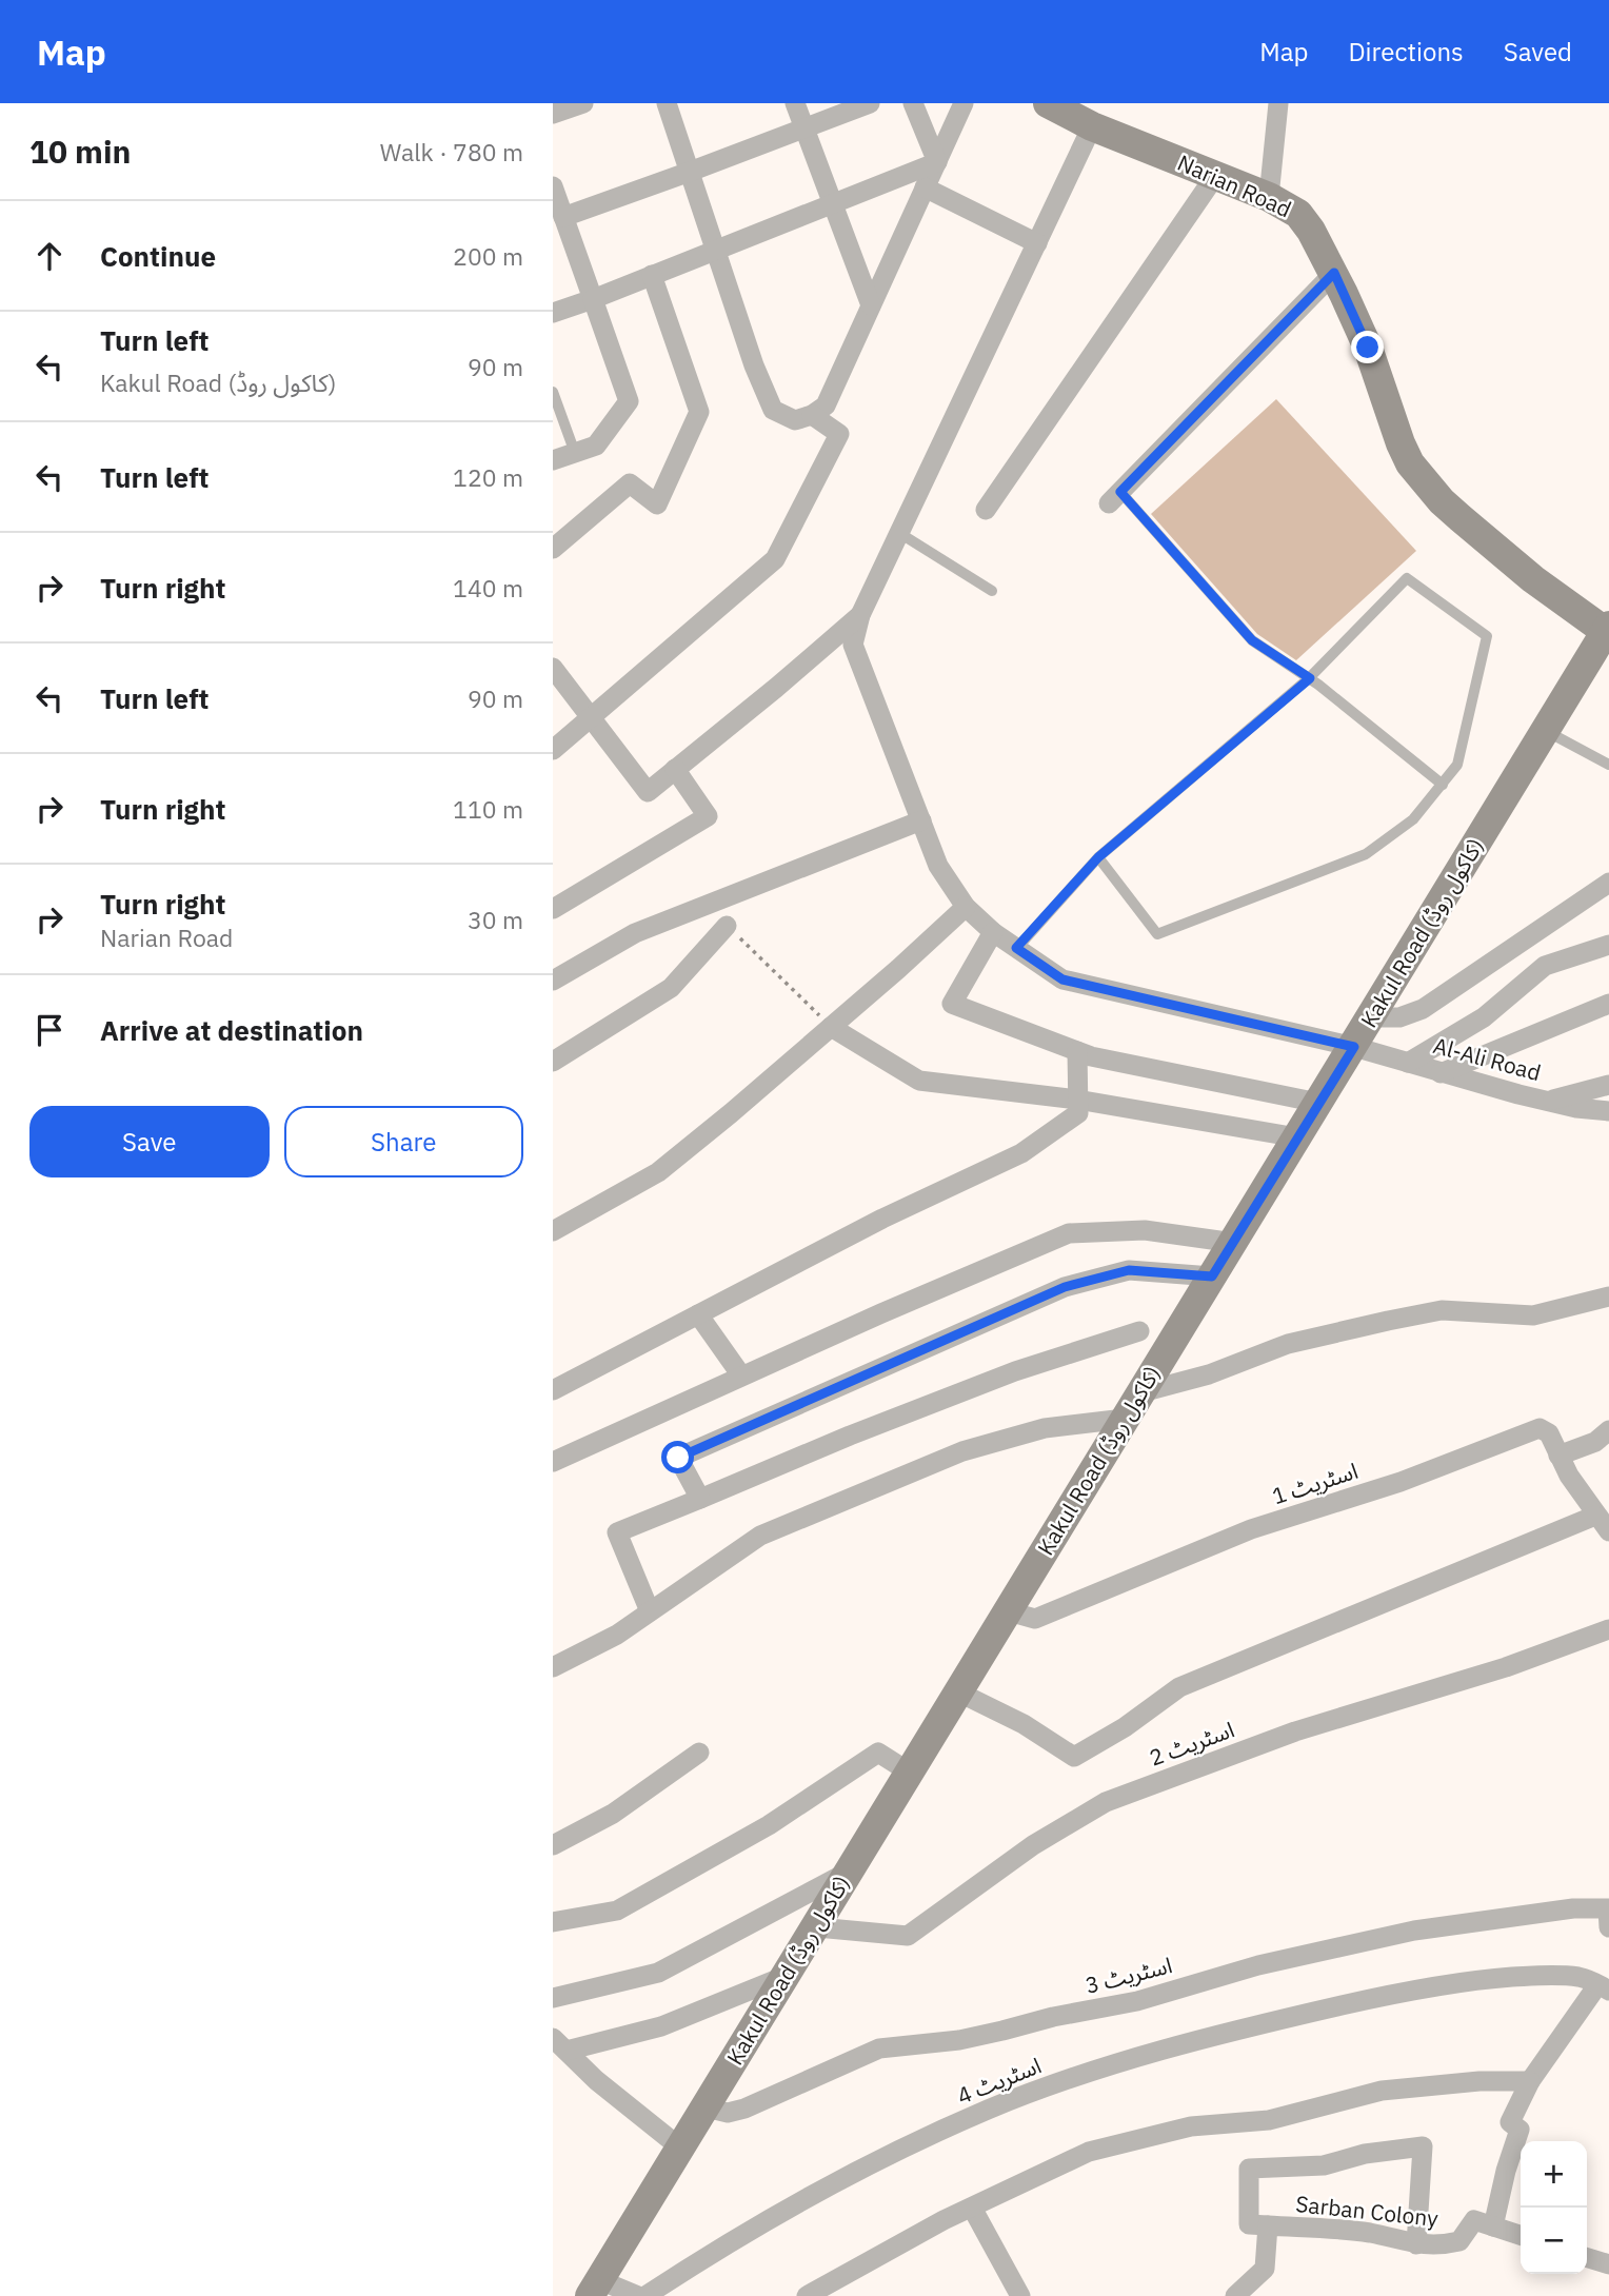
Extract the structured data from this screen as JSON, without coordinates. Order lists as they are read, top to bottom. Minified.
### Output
{"streets":{"main road":["Narian Road","Kakul Road (کاکول روڈ)"],"street":["Al-Ali Road","اسٹریٹ 1","اسٹریٹ 2","اسٹریٹ 3","اسٹریٹ 4","Sarban Colony"]},"crossings":[["Narian Road","Kakul Road (کاکول روڈ)"],["Kakul Road (کاکول روڈ)","Al-Ali Road"],["Kakul Road (کاکول روڈ)","اسٹریٹ 1"],["Kakul Road (کاکول روڈ)","اسٹریٹ 2"],["Kakul Road (کاکول روڈ)","اسٹریٹ 3"]],"page":{"header":"Map","nav":["Map","Directions","Saved"],"heading":["10 min","Walk · 780 m"],"list":[["Continue","200 m"],["Turn left","Kakul Road (کاکول روڈ)","90 m"],["Turn left","120 m"],["Turn right","140 m"],["Turn left","90 m"],["Turn right","110 m"],["Turn right","Narian Road","30 m"],"Arrive at destination"],"buttons":["Save","Share"],"map_buttons":["+","−"]}}
